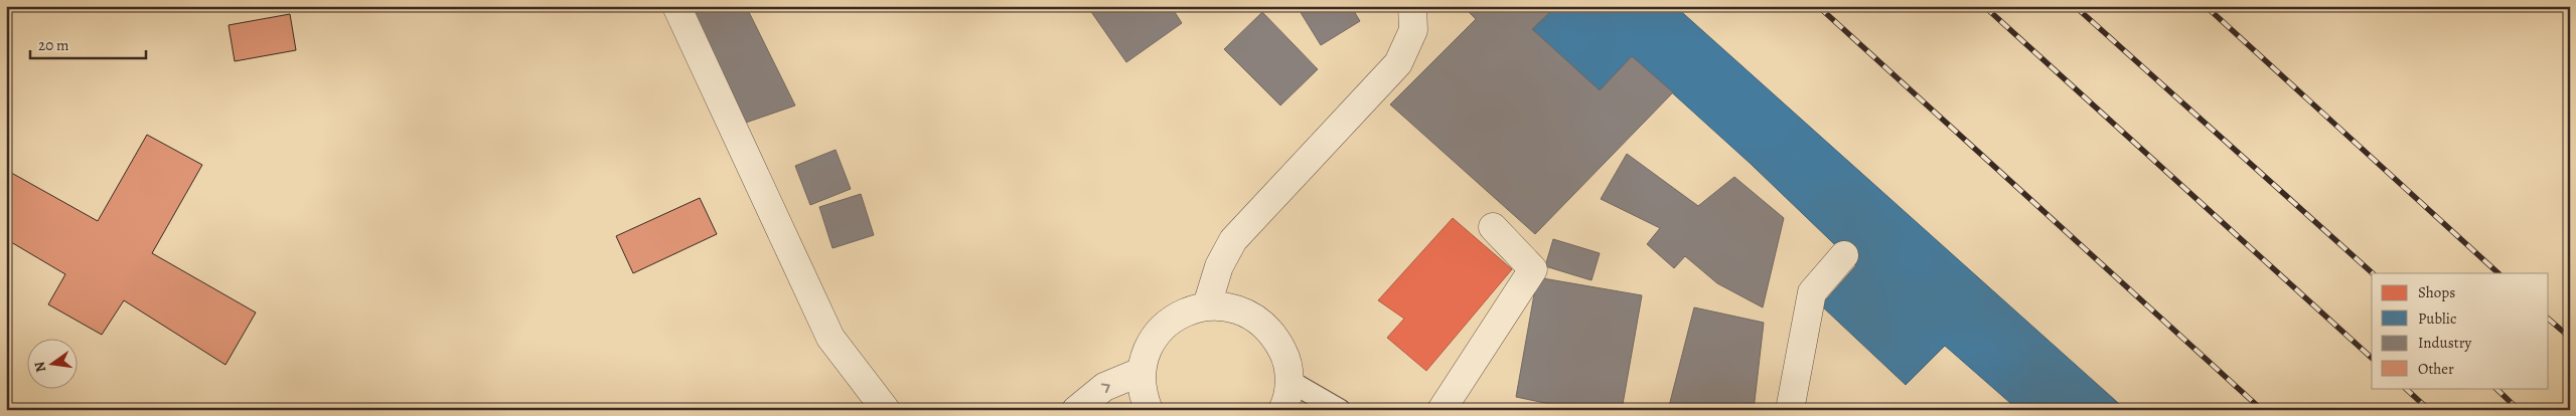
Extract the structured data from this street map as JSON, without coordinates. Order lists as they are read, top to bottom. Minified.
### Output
{"legend":["Shops","Public","Industry","Other"],"scale_bar":"20 m","north":"left"}
